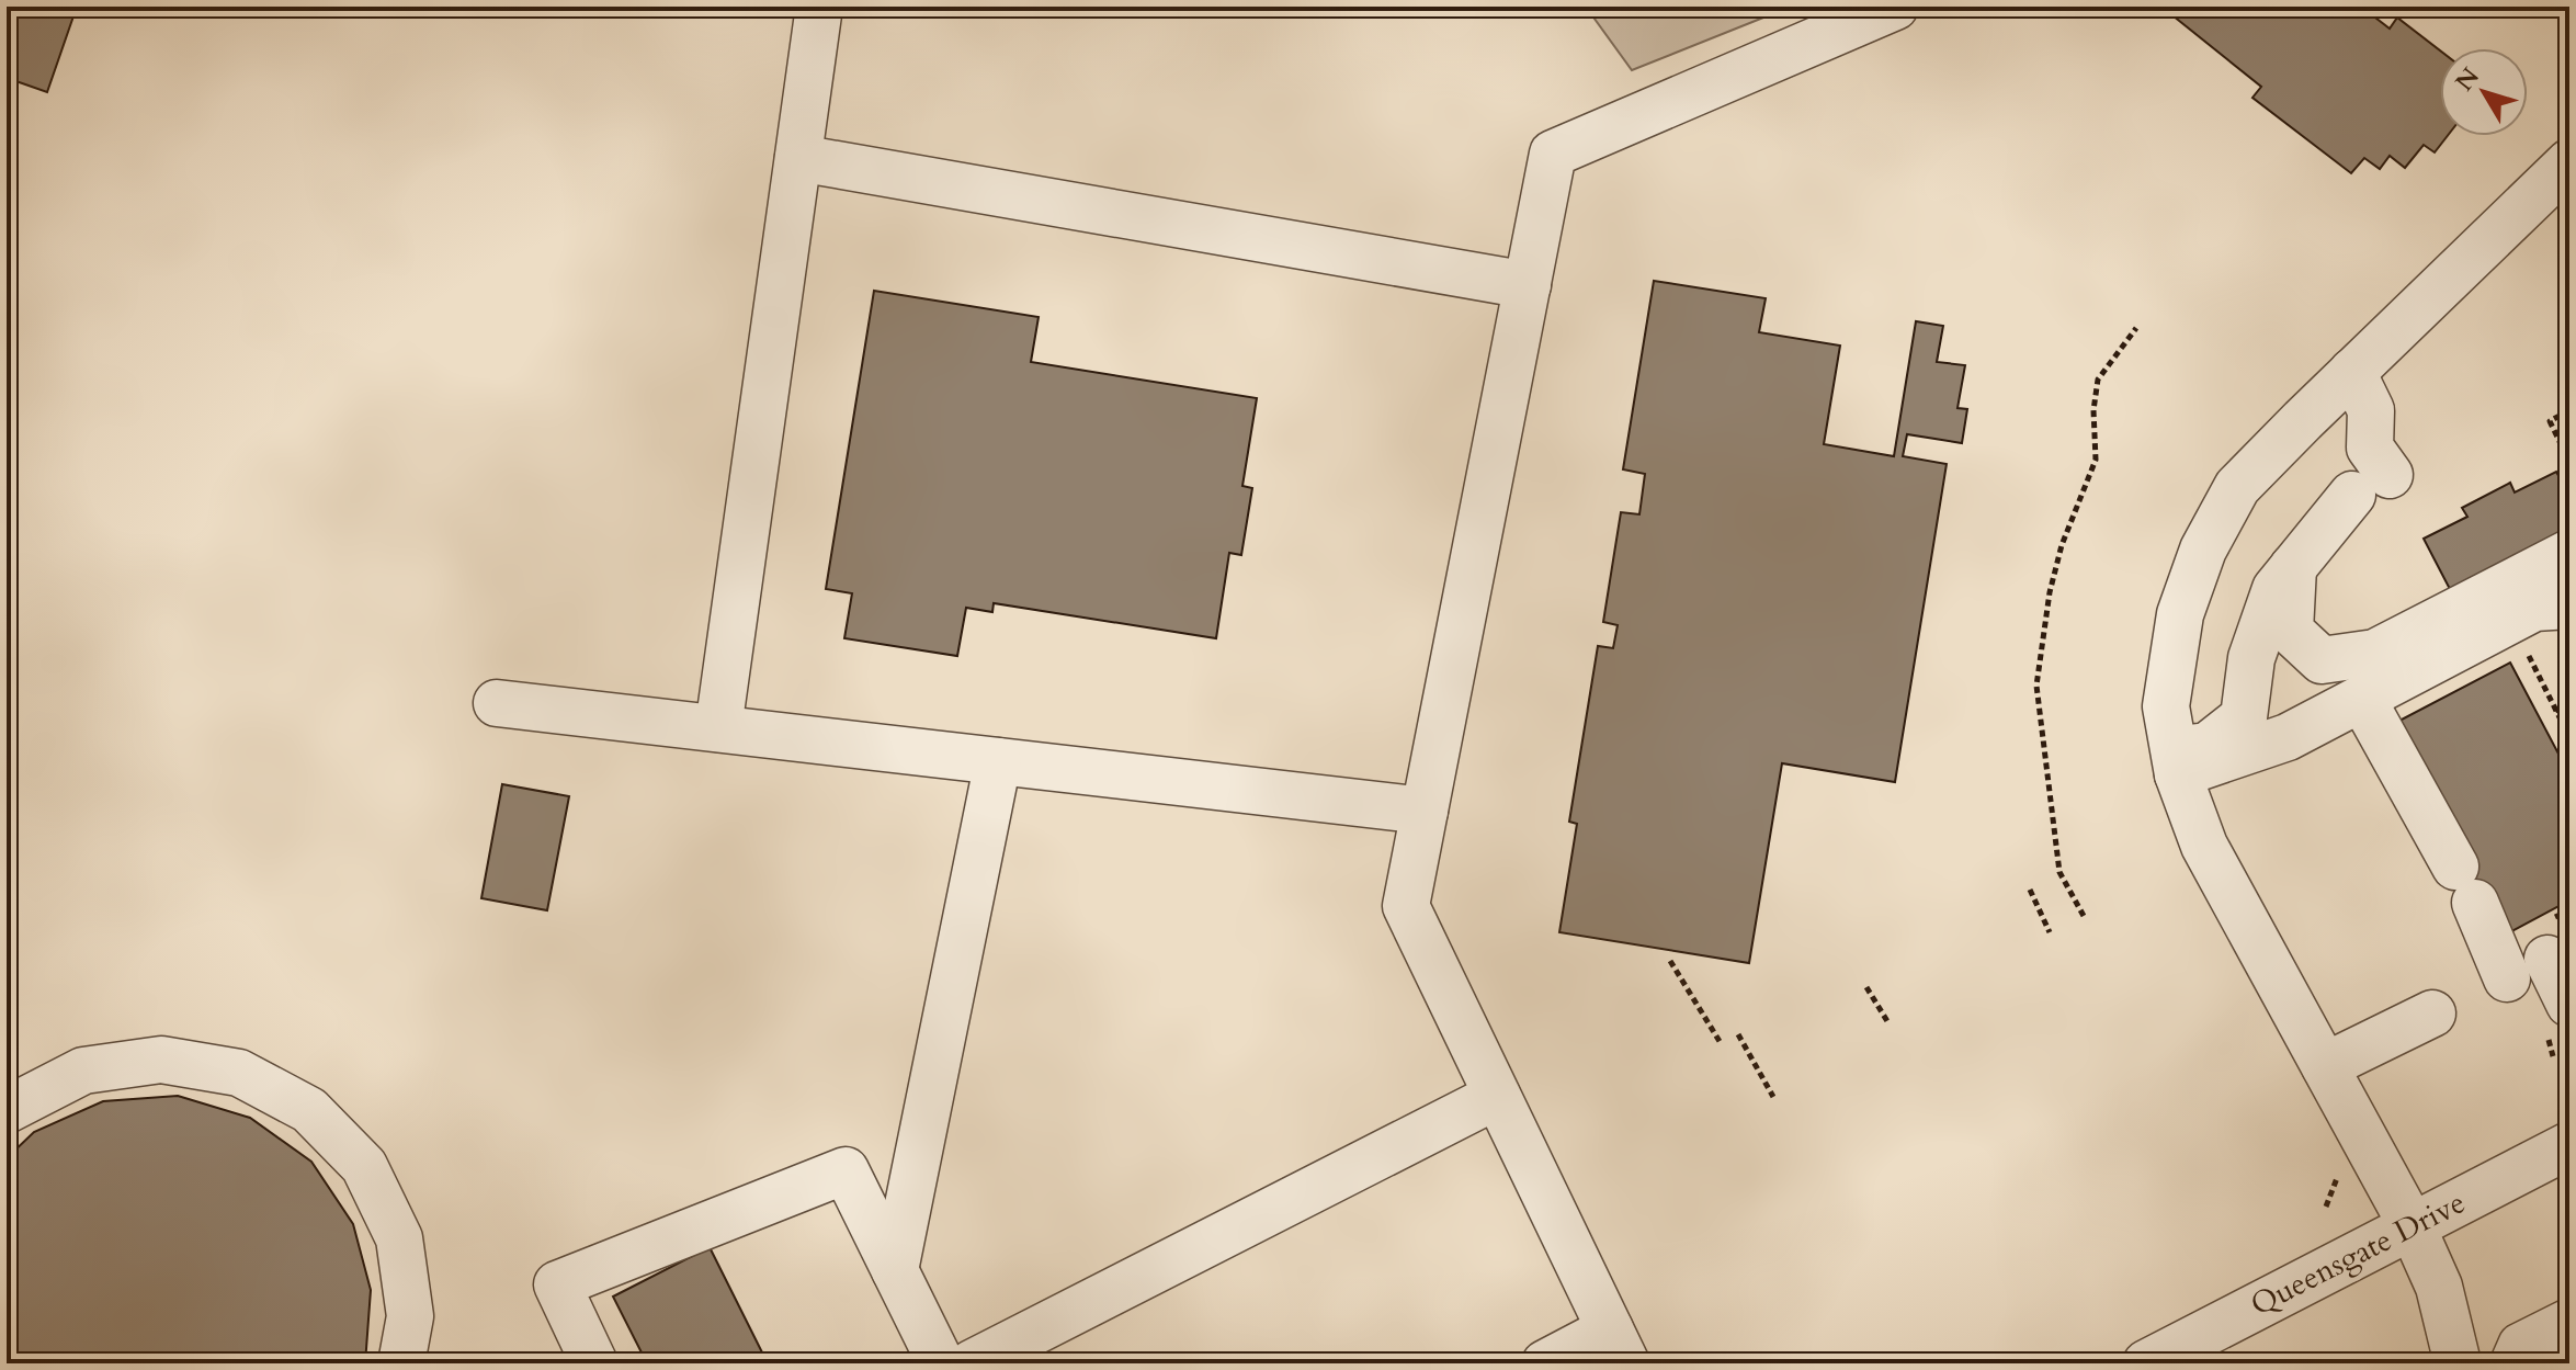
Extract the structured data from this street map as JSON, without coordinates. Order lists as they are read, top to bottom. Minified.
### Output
{"streets":{"street":["Queensgate Drive"]},"north":"top left"}
